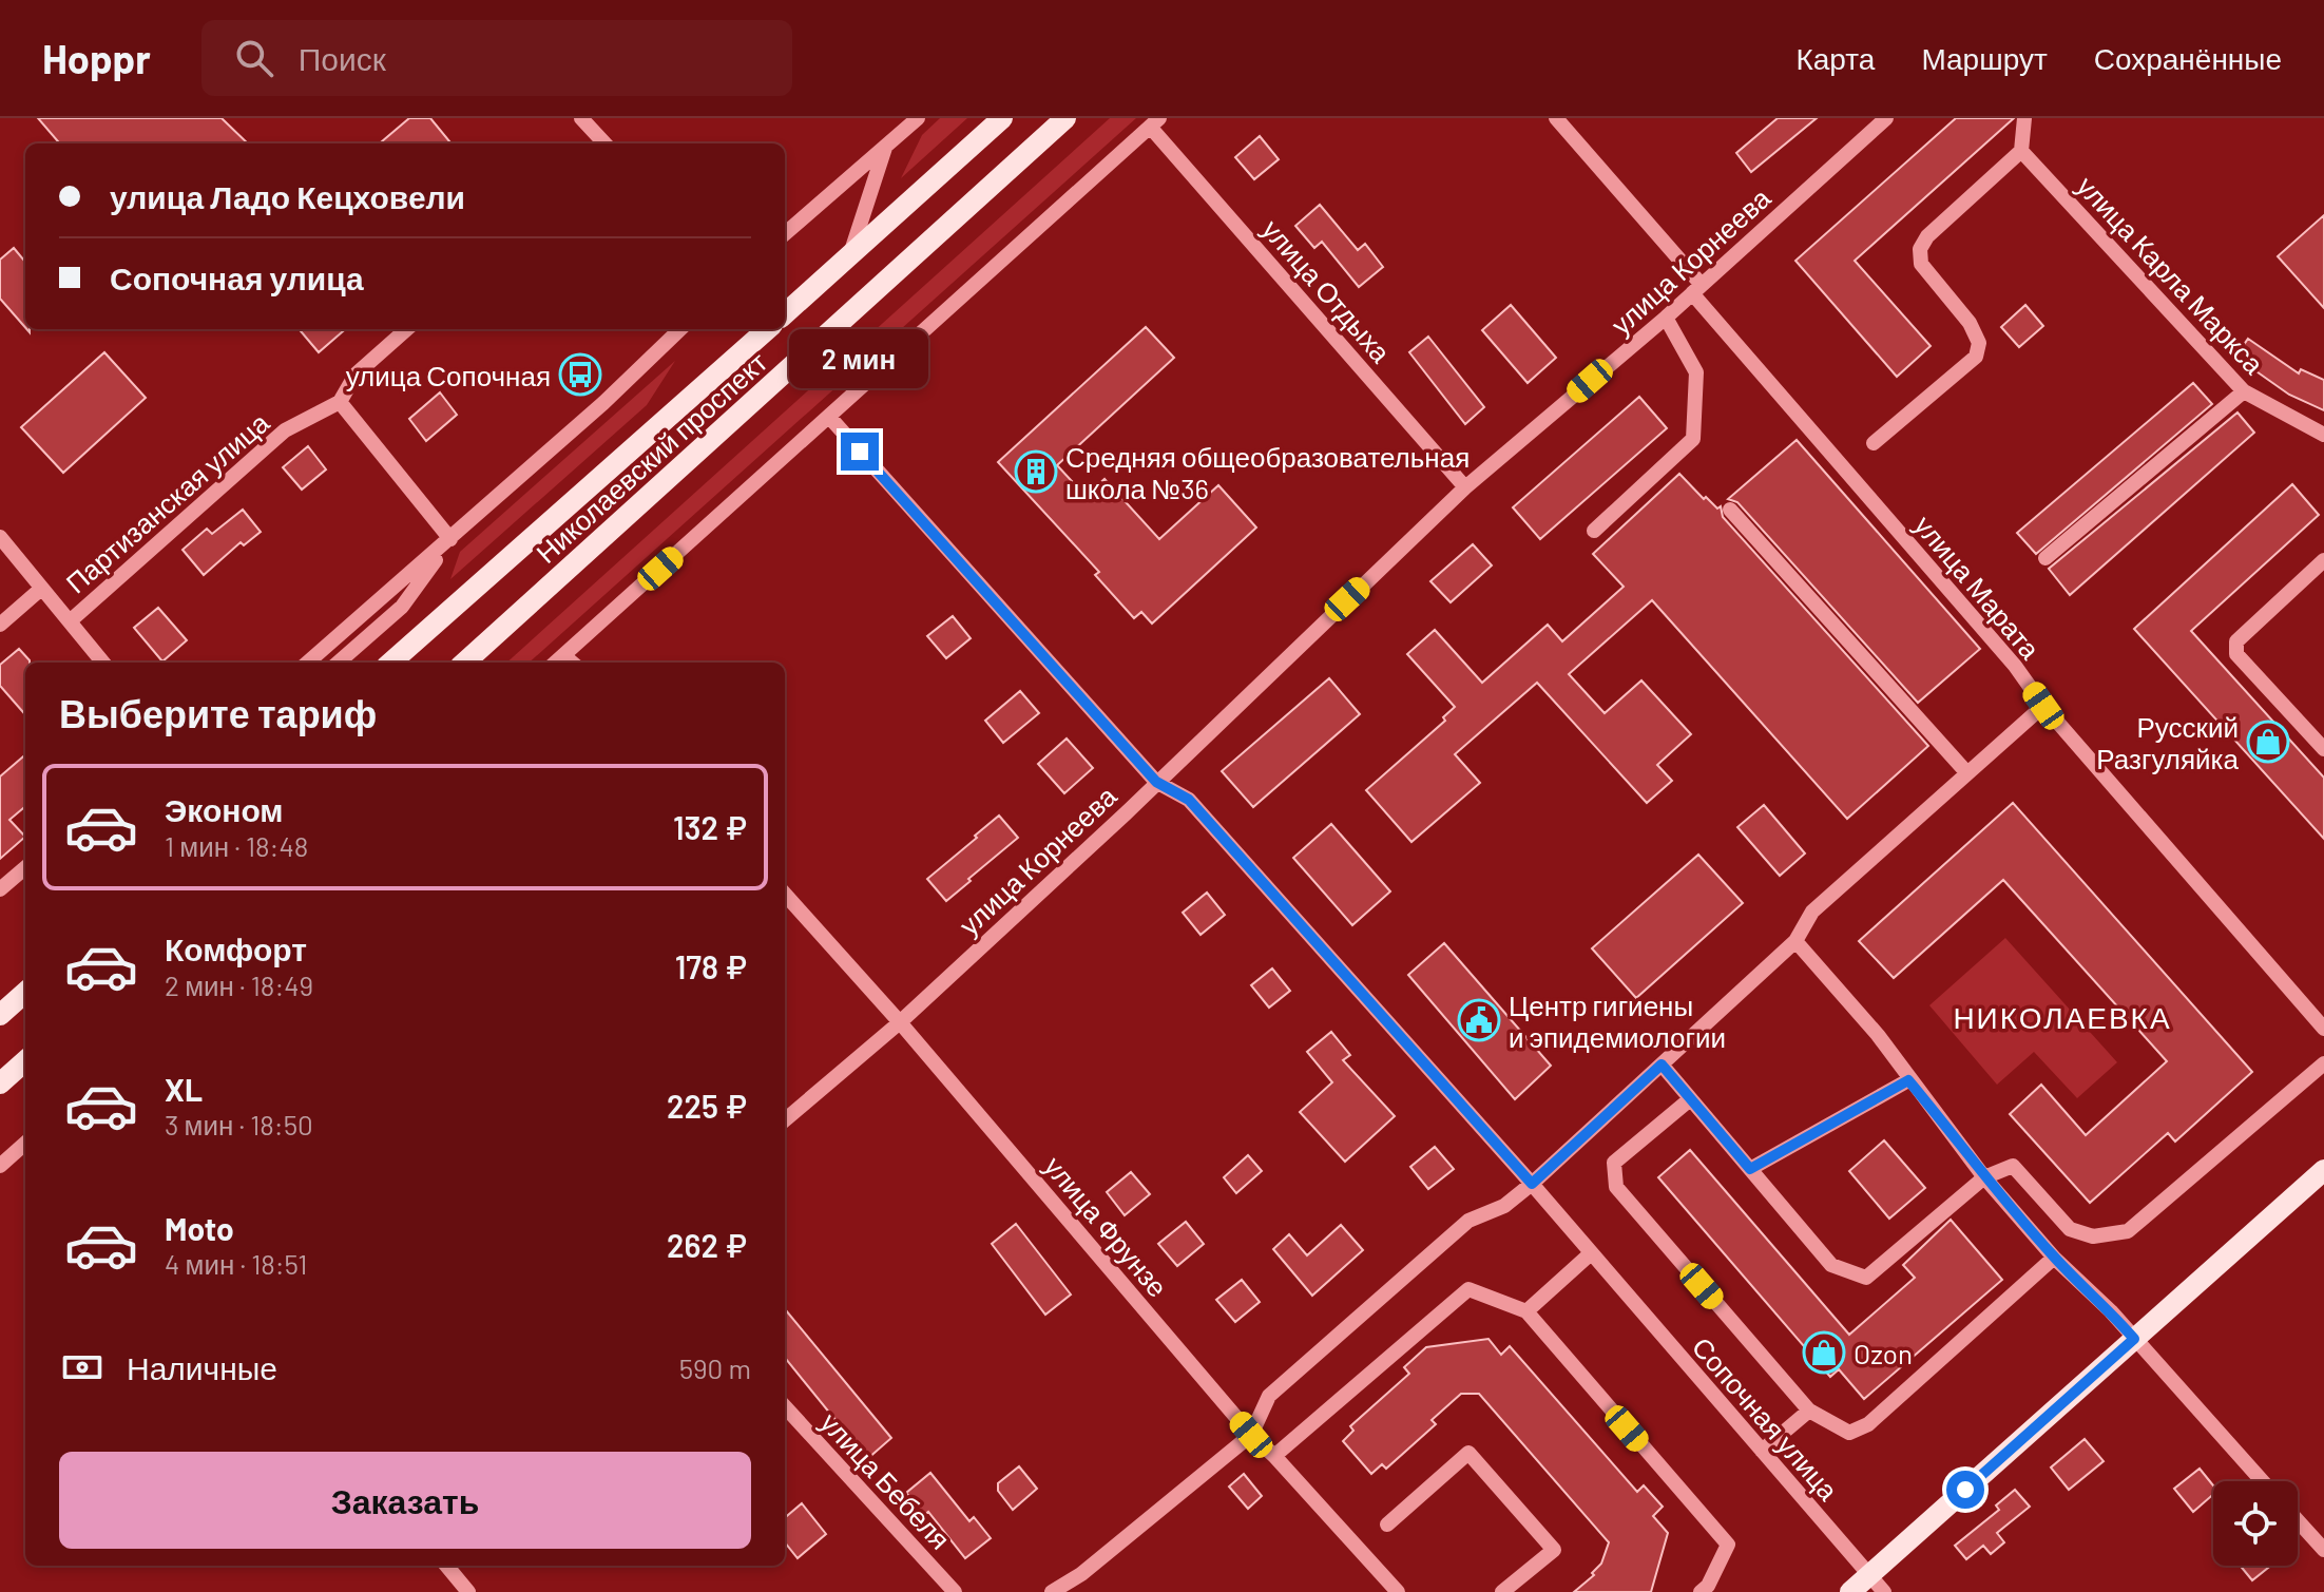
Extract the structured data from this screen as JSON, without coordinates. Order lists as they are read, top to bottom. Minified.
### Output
{"streets":{"main road":["Николаевский проспект"],"street":["улица Корнеева","улица Карла Маркса","улица Отдыха","Партизанская улица","улица Марата","улица Фрунзе","Сопочная улица","улица Бебеля"]},"crossings":[["улица Корнеева","улица Отдыха"],["улица Корнеева","улица Марата"],["улица Корнеева","улица Фрунзе"],["улица Корнеева","Сопочная улица"]],"districts":["НИКОЛАЕВКА"],"places":{"bus stop":["улица Сопочная"],"building":["Средняя общеобразовательная школа №36"],"shop":["Русский Разгуляйка","Ozon"],"public building":["Центр гигиены и эпидемиологии"]},"page":{"header":"Hoppr","search":"Поиск","nav":["Карта","Маршрут","Сохранённые"],"banner":["улица Ладо Кецховели","Сопочная улица"],"bubble":"2 мин","heading":"Выберите тариф","list":[{"name":"Эконом","note":"1 мин · 18:48","value":"132 ₽"},{"name":"Комфорт","note":"2 мин · 18:49","value":"178 ₽"},{"name":"XL","note":"3 мин · 18:50","value":"225 ₽"},{"name":"Moto","note":"4 мин · 18:51","value":"262 ₽"}],"pay":["Наличные","590 m"],"buttons":"Заказать"}}
